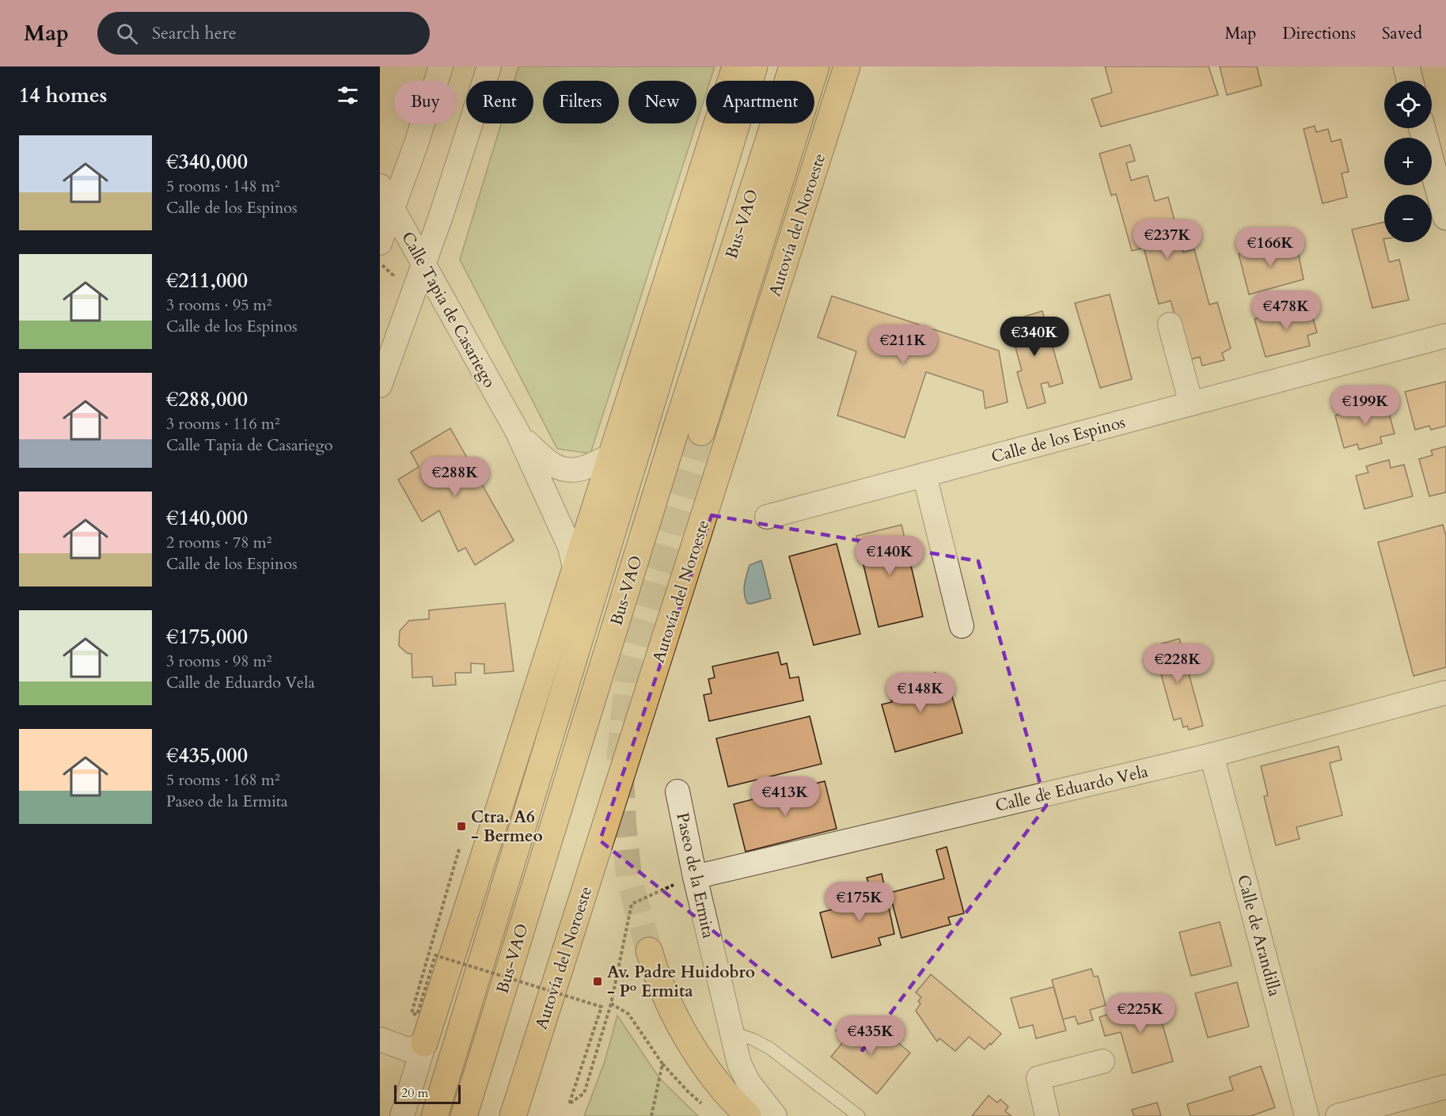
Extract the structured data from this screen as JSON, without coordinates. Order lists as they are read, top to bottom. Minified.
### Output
{"streets":{"highway":["Bus-VAO","Autovía del Noroeste"],"street":["Calle Tapia de Casariego","Calle de los Espinos","Calle de Eduardo Vela","Paseo de la Ermita","Calle de Arandilla"]},"crossings":[["Calle de Eduardo Vela","Paseo de la Ermita"],["Calle de Eduardo Vela","Calle de Arandilla"]],"places":{"transit":["Ctra. A6 - Bermeo","Av. Padre Huidobro - Pº Ermita"]},"scale_bar":"20 m","page":{"header":"Map","search":"Search here","nav":["Map","Directions","Saved"],"heading":"14 homes","map_buttons":["+","−"],"chip":["Buy","Rent","Filters","New","Apartment"],"list":[{"name":"€340,000","note":"5 rooms · 148 m² · Calle de los Espinos"},{"name":"€211,000","note":"3 rooms · 95 m² · Calle de los Espinos"},{"name":"€288,000","note":"3 rooms · 116 m² · Calle Tapia de Casariego"},{"name":"€140,000","note":"2 rooms · 78 m² · Calle de los Espinos"},{"name":"€175,000","note":"3 rooms · 98 m² · Calle de Eduardo Vela"},{"name":"€435,000","note":"5 rooms · 168 m² · Paseo de la Ermita"}],"price":["€237K","€166K","€478K","€340K","€211K","€199K","€288K","€140K","€228K","€148K","€413K","€175K","€225K","€435K"],"scale":"20 m"}}
